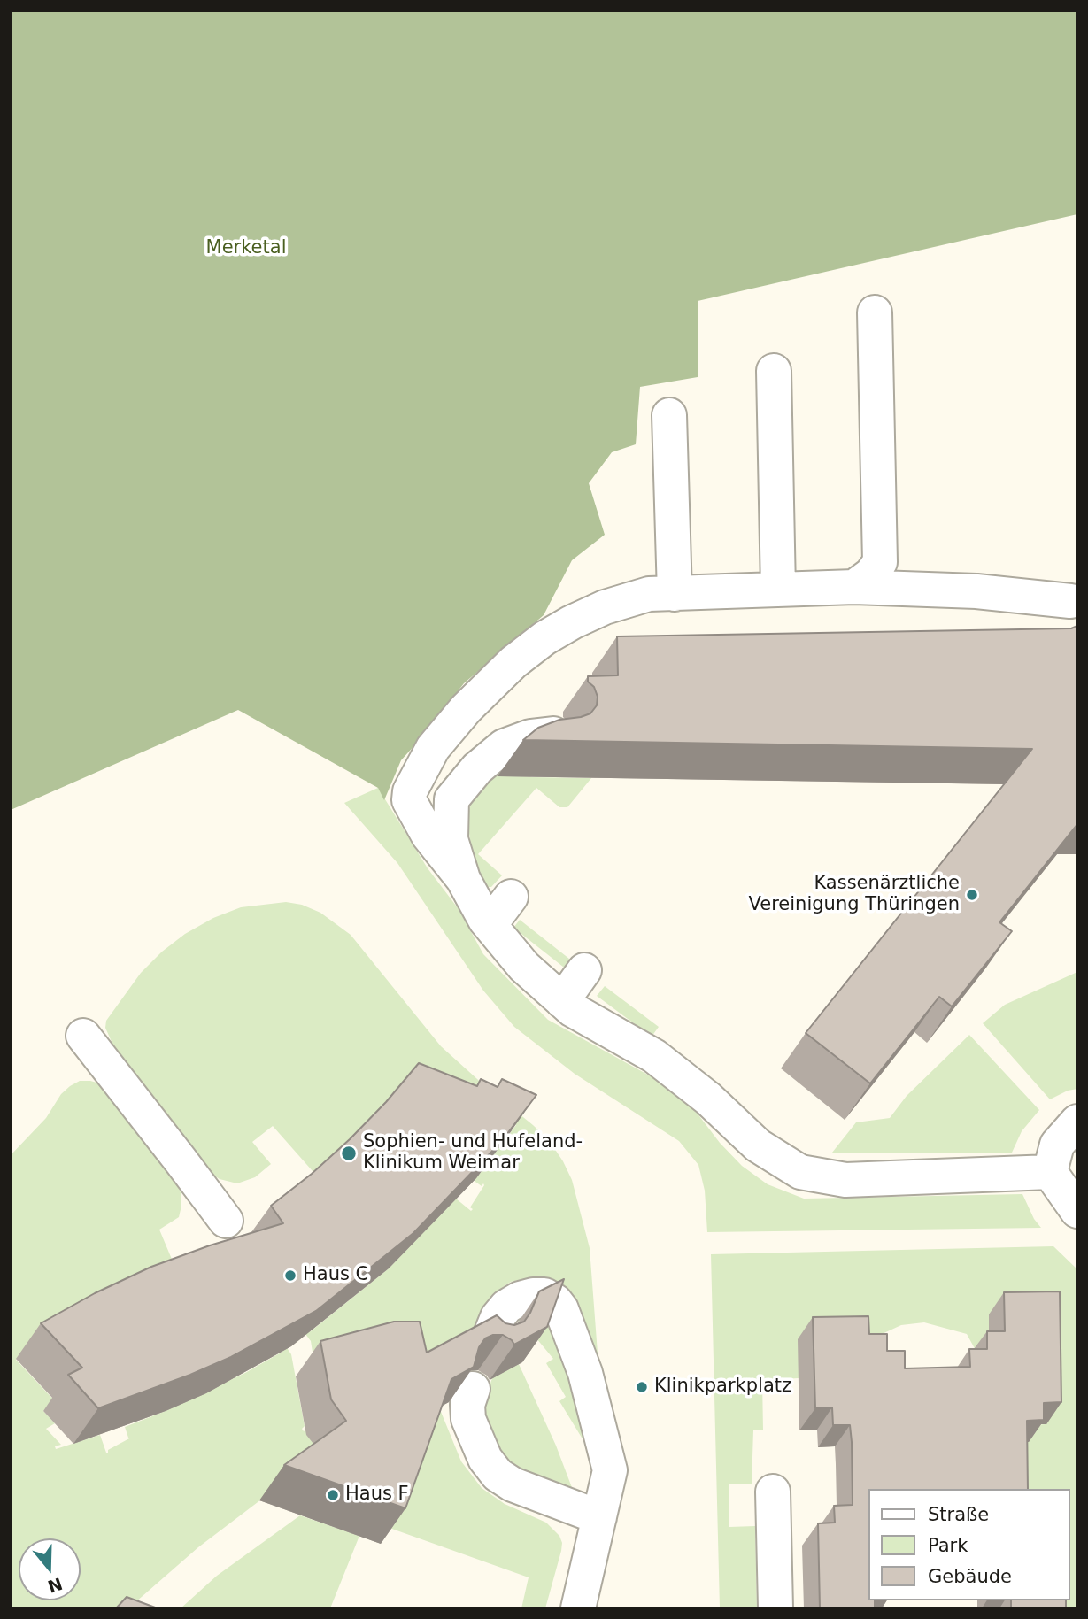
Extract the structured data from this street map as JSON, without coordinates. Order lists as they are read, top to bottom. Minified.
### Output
{"parks":["Merketal"],"places":["Kassenärztliche Vereinigung Thüringen","Sophien- und Hufeland- Klinikum Weimar","Haus C","Klinikparkplatz","Haus F"],"legend":["Straße","Park","Gebäude"],"north":"bottom"}
